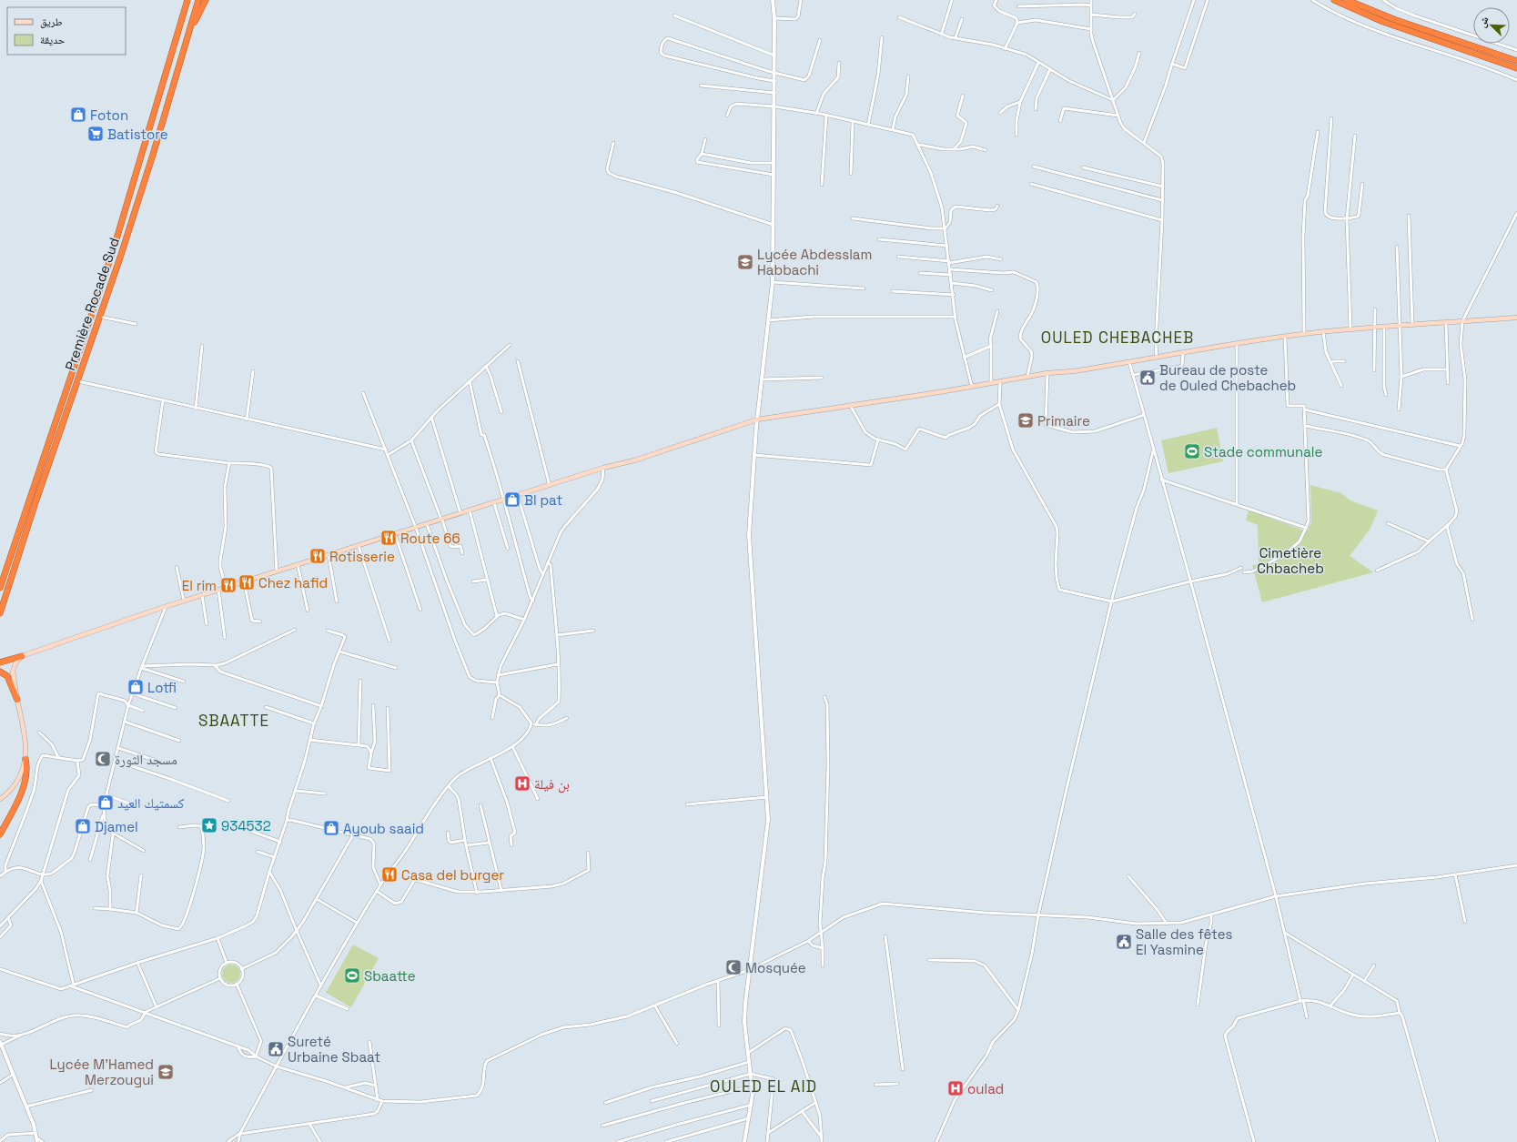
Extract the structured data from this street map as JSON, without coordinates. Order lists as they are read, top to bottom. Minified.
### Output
{"streets":{"highway":["Première Rocade Sud"]},"districts":["OULED CHEBACHEB","SBAATTE","OULED EL AID"],"parks":["Cimetière Chbacheb"],"places":{"shop":["Foton","Bl pat","Lotfi","كسمتيك العيد","Djamel","Ayoub saaid"],"supermarket":["Batistore"],"school or university":["Lycée Abdesslam Habbachi","Primaire","Lycée M'Hamed Merzougui"],"public building":["Bureau de poste de Ouled Chebacheb","Salle des fêtes El Yasmine","Sureté Urbaine Sbaat"],"sports":["Stade communale","Sbaatte"],"restaurant":["Route 66","Rotisserie","Chez hafid","El rim","Casa del burger"],"mosque":["مسجد الثورة","Mosquée"],"hospital":["بن فيلة","oulad"],"place":["934532"]},"legend":["طريق","حديقة"],"north":"top left"}
